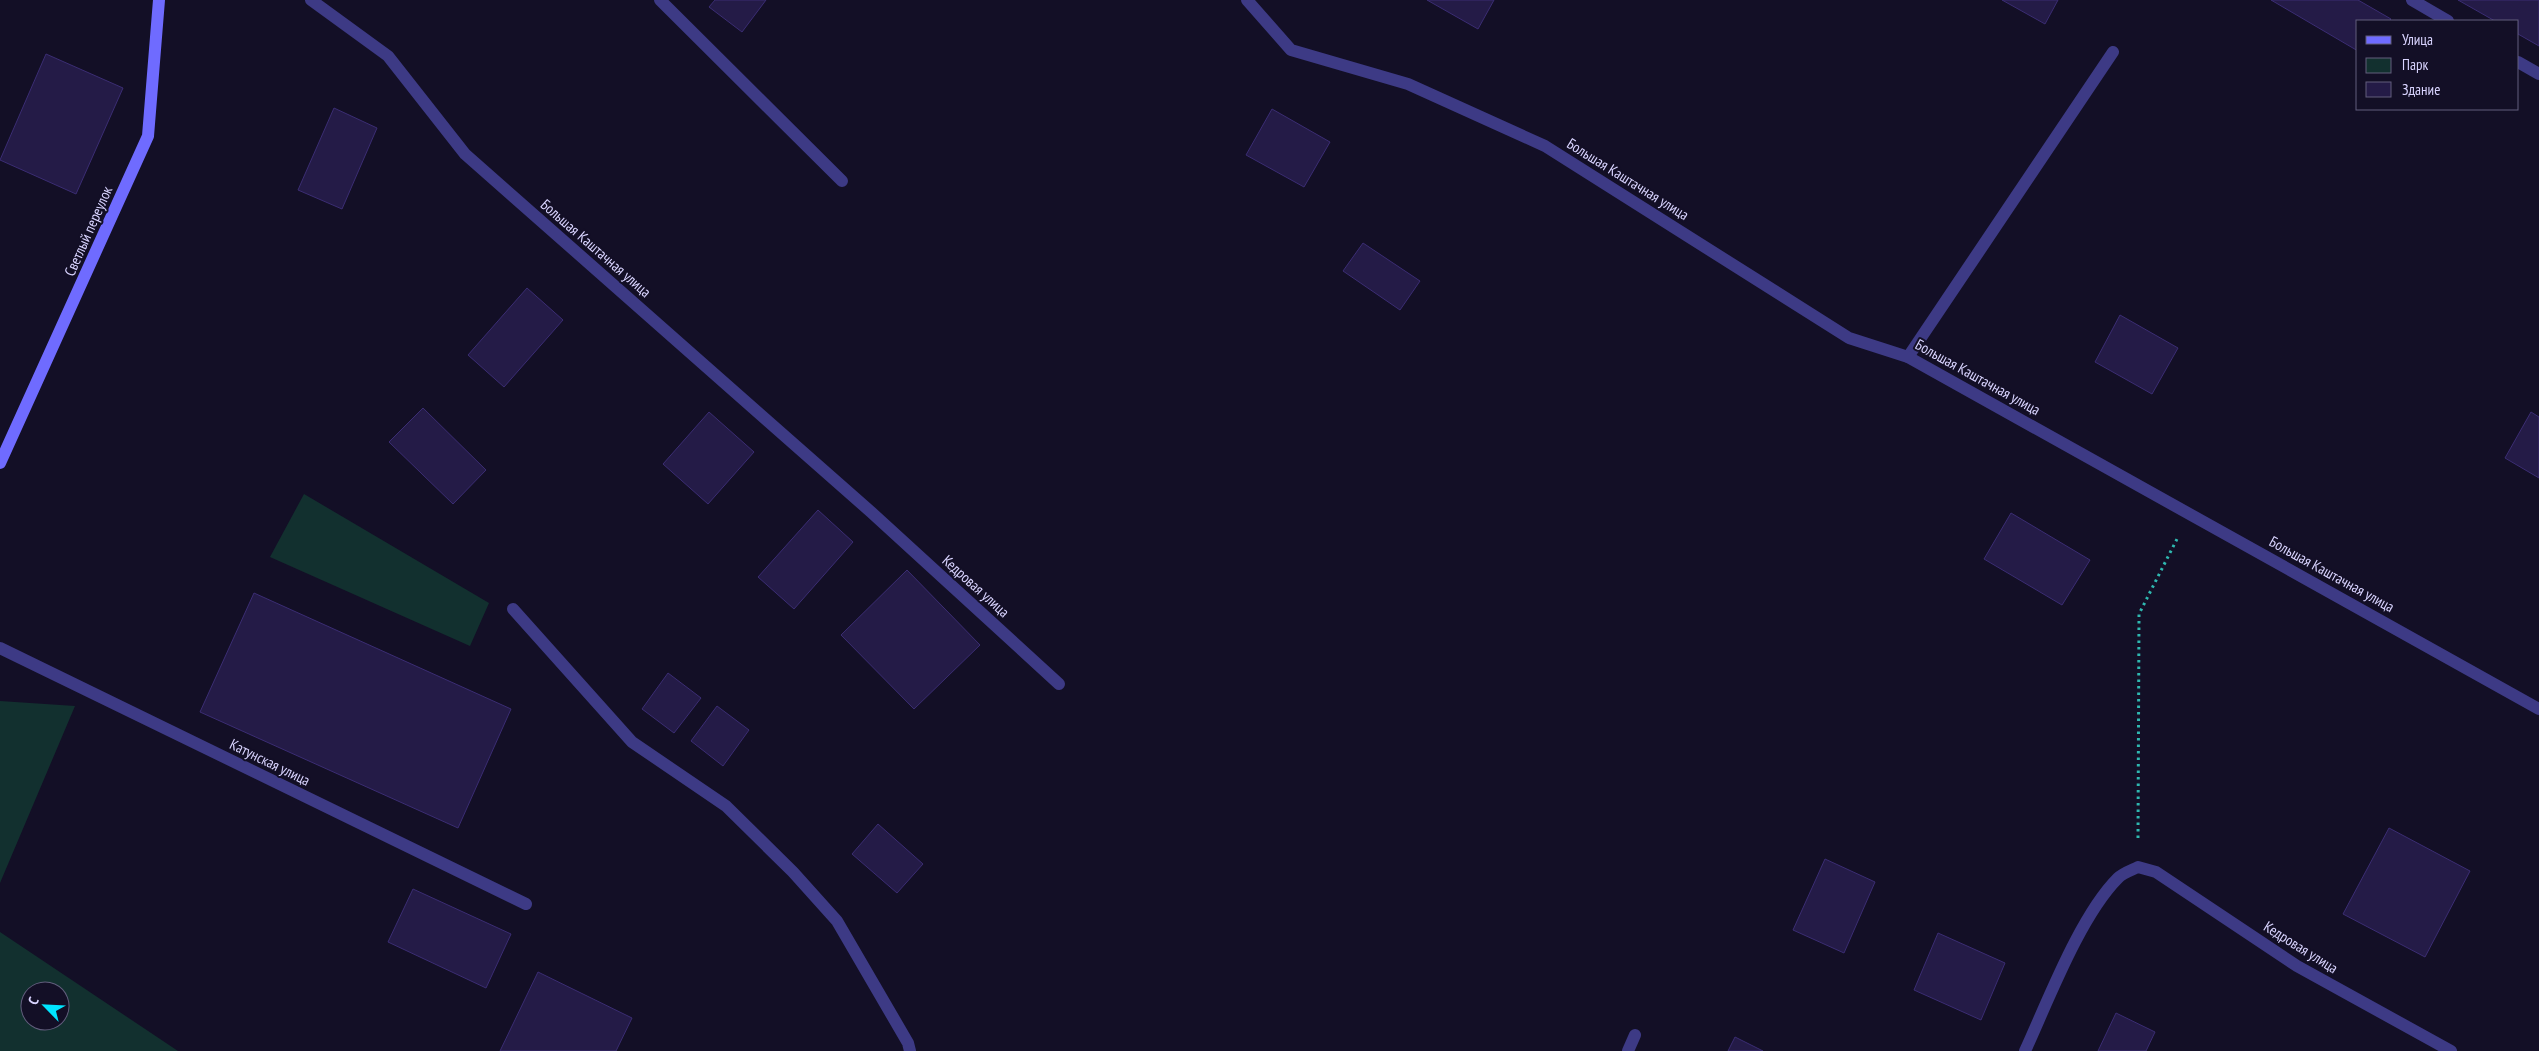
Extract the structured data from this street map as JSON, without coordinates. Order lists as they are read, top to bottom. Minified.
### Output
{"streets":{"street":["Большая Каштачная улица","Светлый переулок","Кедровая улица","Катунская улица"]},"crossings":[["Большая Каштачная улица","Кедровая улица"]],"legend":["Улица","Парк","Здание"],"north":"top left"}
